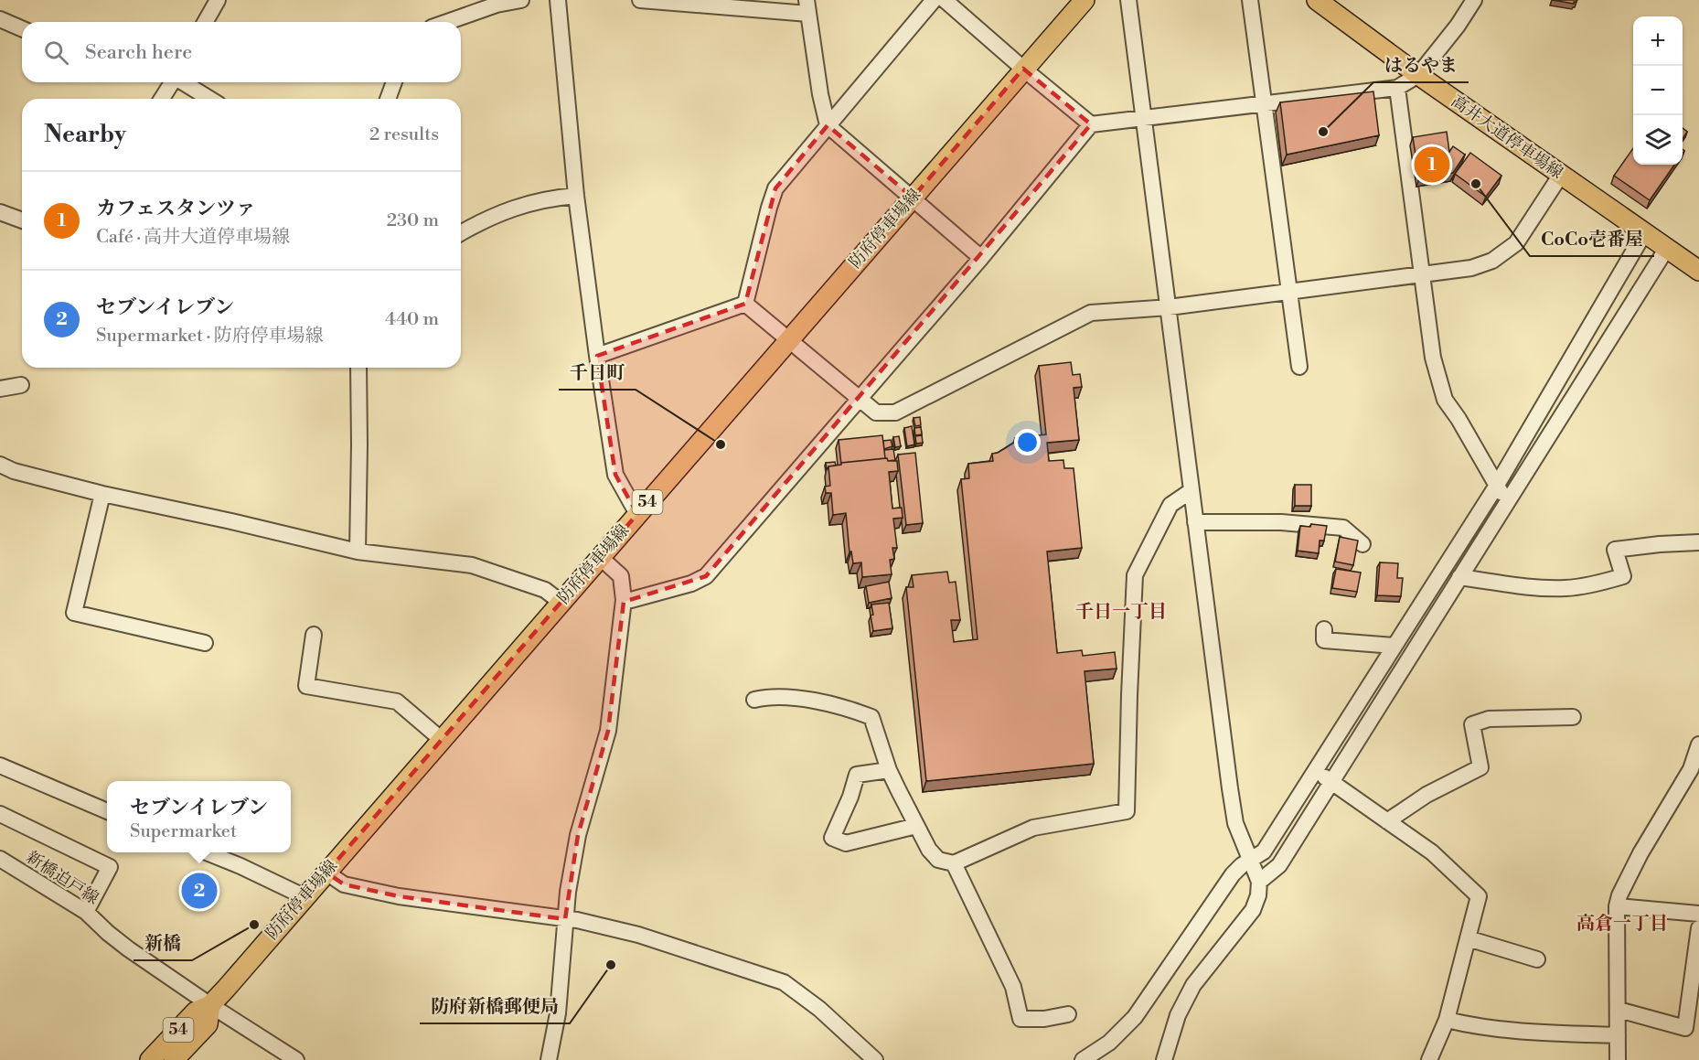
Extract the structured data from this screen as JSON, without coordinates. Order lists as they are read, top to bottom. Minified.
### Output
{"streets":{"main road":["高井大道停車場線","防府停車場線","54"],"street":["新橋迫戸線"]},"crossings":[["防府停車場線","新橋迫戸線"]],"districts":["千日一丁目","高倉一丁目"],"places":["はるやま","CoCo壱番屋","千日町","新橋","防府新橋郵便局"],"page":{"map_buttons":["+","−"],"search":"Search here","heading":["Nearby","2 results"],"pins":["1","2"],"list":[{"mark":"1","name":"カフェスタンツァ","note":"Café · 高井大道停車場線","value":"230 m"},{"mark":"2","name":"セブンイレブン","note":"Supermarket · 防府停車場線","value":"440 m"}],"popup":["セブンイレブン","Supermarket"]}}
